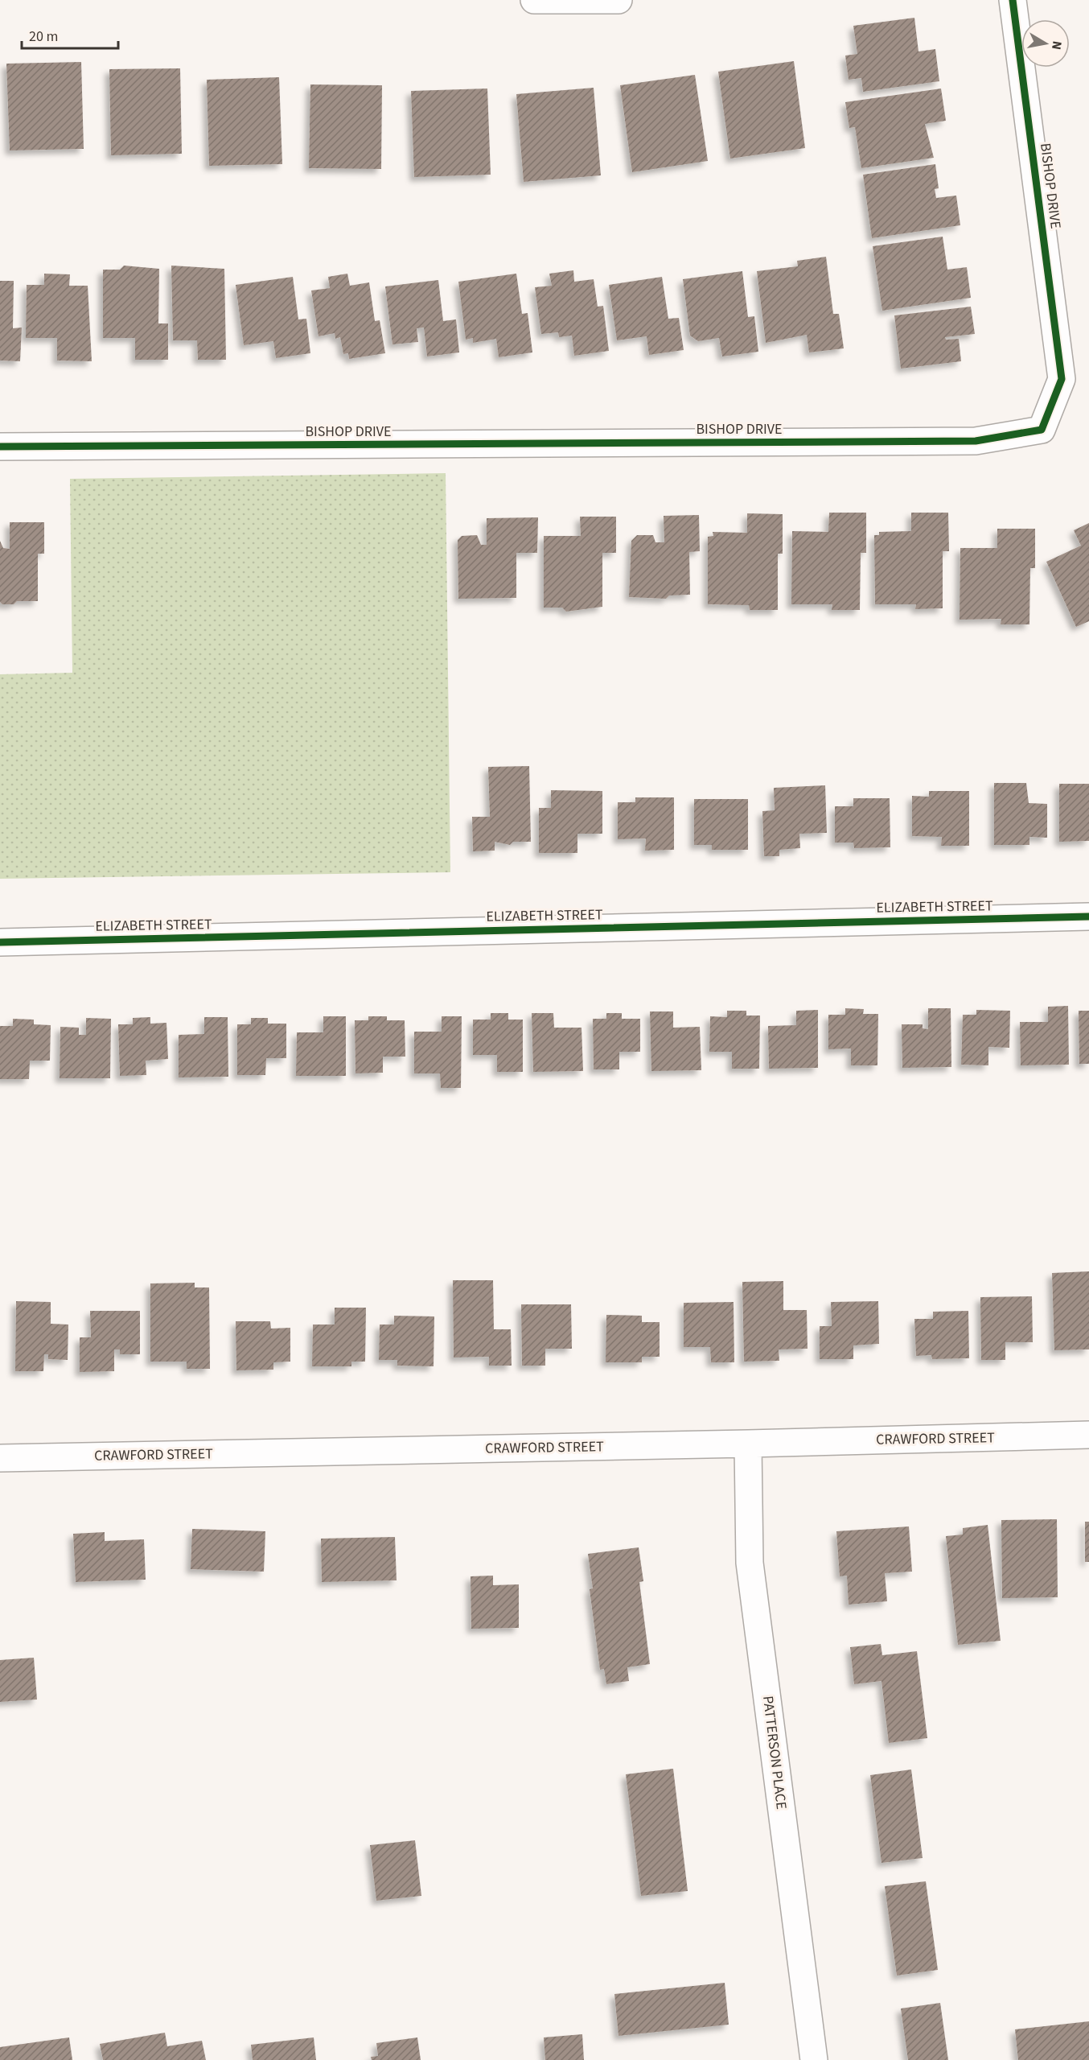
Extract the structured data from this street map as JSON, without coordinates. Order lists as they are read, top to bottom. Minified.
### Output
{"streets":{"street":["BISHOP DRIVE","ELIZABETH STREET","CRAWFORD STREET","PATTERSON PLACE"]},"crossings":[["CRAWFORD STREET","PATTERSON PLACE"]],"scale_bar":"20 m","north":"right"}
